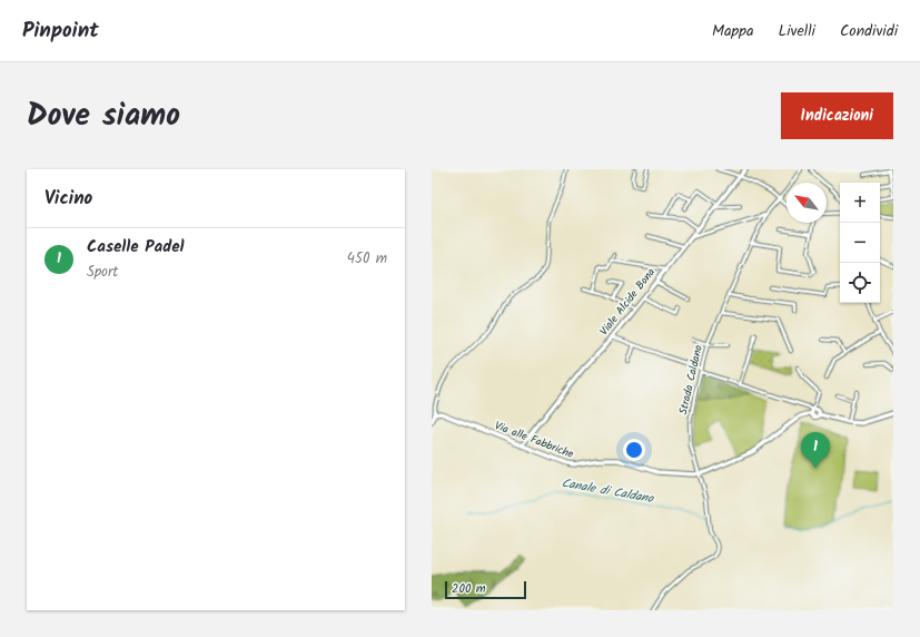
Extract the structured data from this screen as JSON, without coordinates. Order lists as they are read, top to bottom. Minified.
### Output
{"streets":{"street":["Viale Alcide Bona","Strada Caldano","Via alle Fabbriche"]},"crossings":[["Viale Alcide Bona","Via alle Fabbriche"],["Strada Caldano","Via alle Fabbriche"]],"water":["Canale di Caldano"],"scale_bar":"200 m","north":"top left","page":{"header":"Pinpoint","nav":["Mappa","Livelli","Condividi"],"title":"Dove siamo","buttons":"Indicazioni","heading":"Vicino","map_buttons":["+","−"],"list":[{"mark":"1","name":"Caselle Padel","note":"Sport","value":"450 m"}],"pins":"1","scale":"200 m"}}
